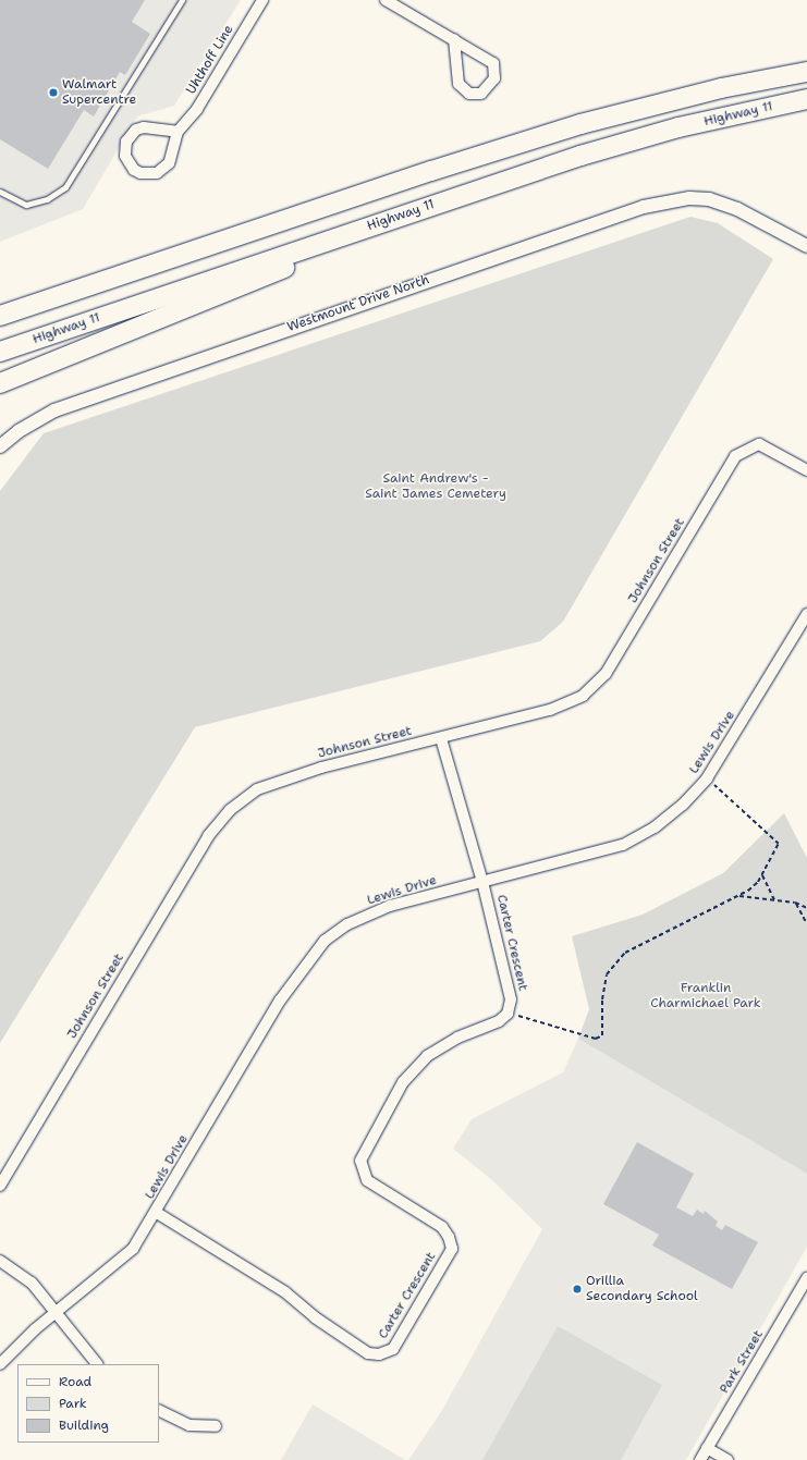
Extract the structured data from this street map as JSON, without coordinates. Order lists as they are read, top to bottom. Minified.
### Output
{"streets":{"highway":["Highway 11"],"street":["Uhthoff Line","Westmount Drive North","Johnson Street","Lewis Drive","Carter Crescent","Park Street"]},"crossings":[["Johnson Street","Carter Crescent"],["Lewis Drive","Carter Crescent"]],"parks":["Saint Andrew's - Saint James Cemetery","Franklin Charmichael Park"],"places":["Walmart Supercentre","Orillia Secondary School"],"legend":["Road","Park","Building"]}
